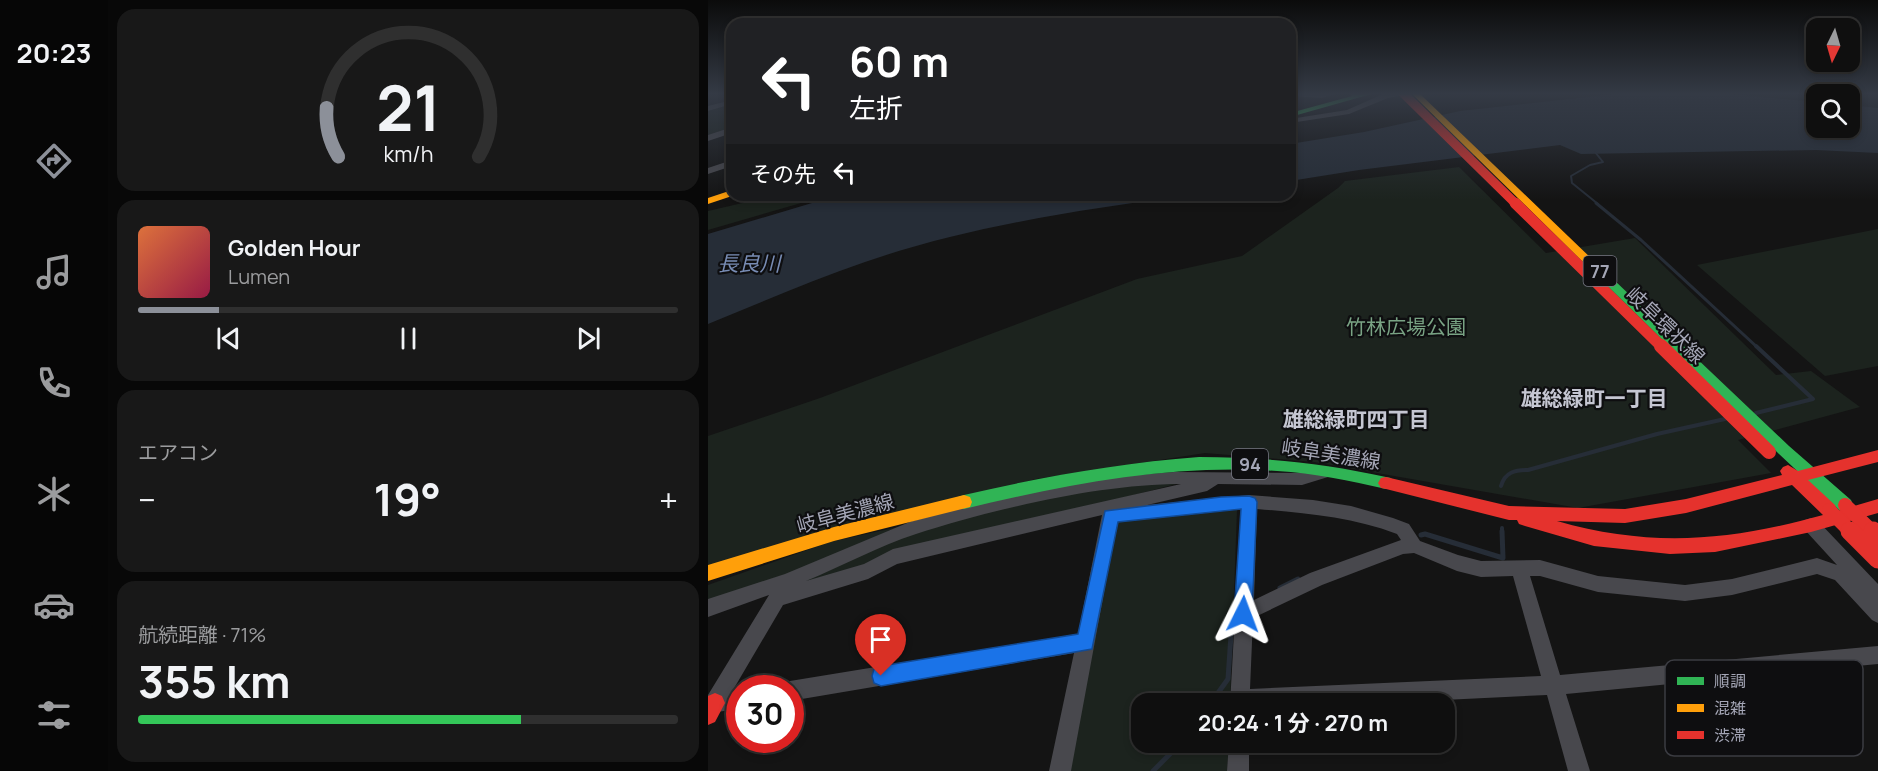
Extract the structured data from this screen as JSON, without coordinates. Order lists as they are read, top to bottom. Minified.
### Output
{"streets":{"main road":["77","岐阜環状線","岐阜美濃線","94"]},"crossings":[["岐阜環状線","岐阜美濃線"]],"districts":["雄総緑町一丁目","雄総緑町四丁目"],"water":["長良川"],"parks":["竹林広場公園"],"legend":["順調","混雑","渋滞"],"north":"bottom","page":{"tabs":"20:23","turn":["60 m","左折"],"then":"その先","song":["Golden Hour","Lumen"],"tile":["エアコン",["航続距離 · 71%","355 km"]],"heat":["−","19°","+"],"limit":"30","trip":"20:24 · 1 分 · 270 m","gauge":["21","km/h"]}}
